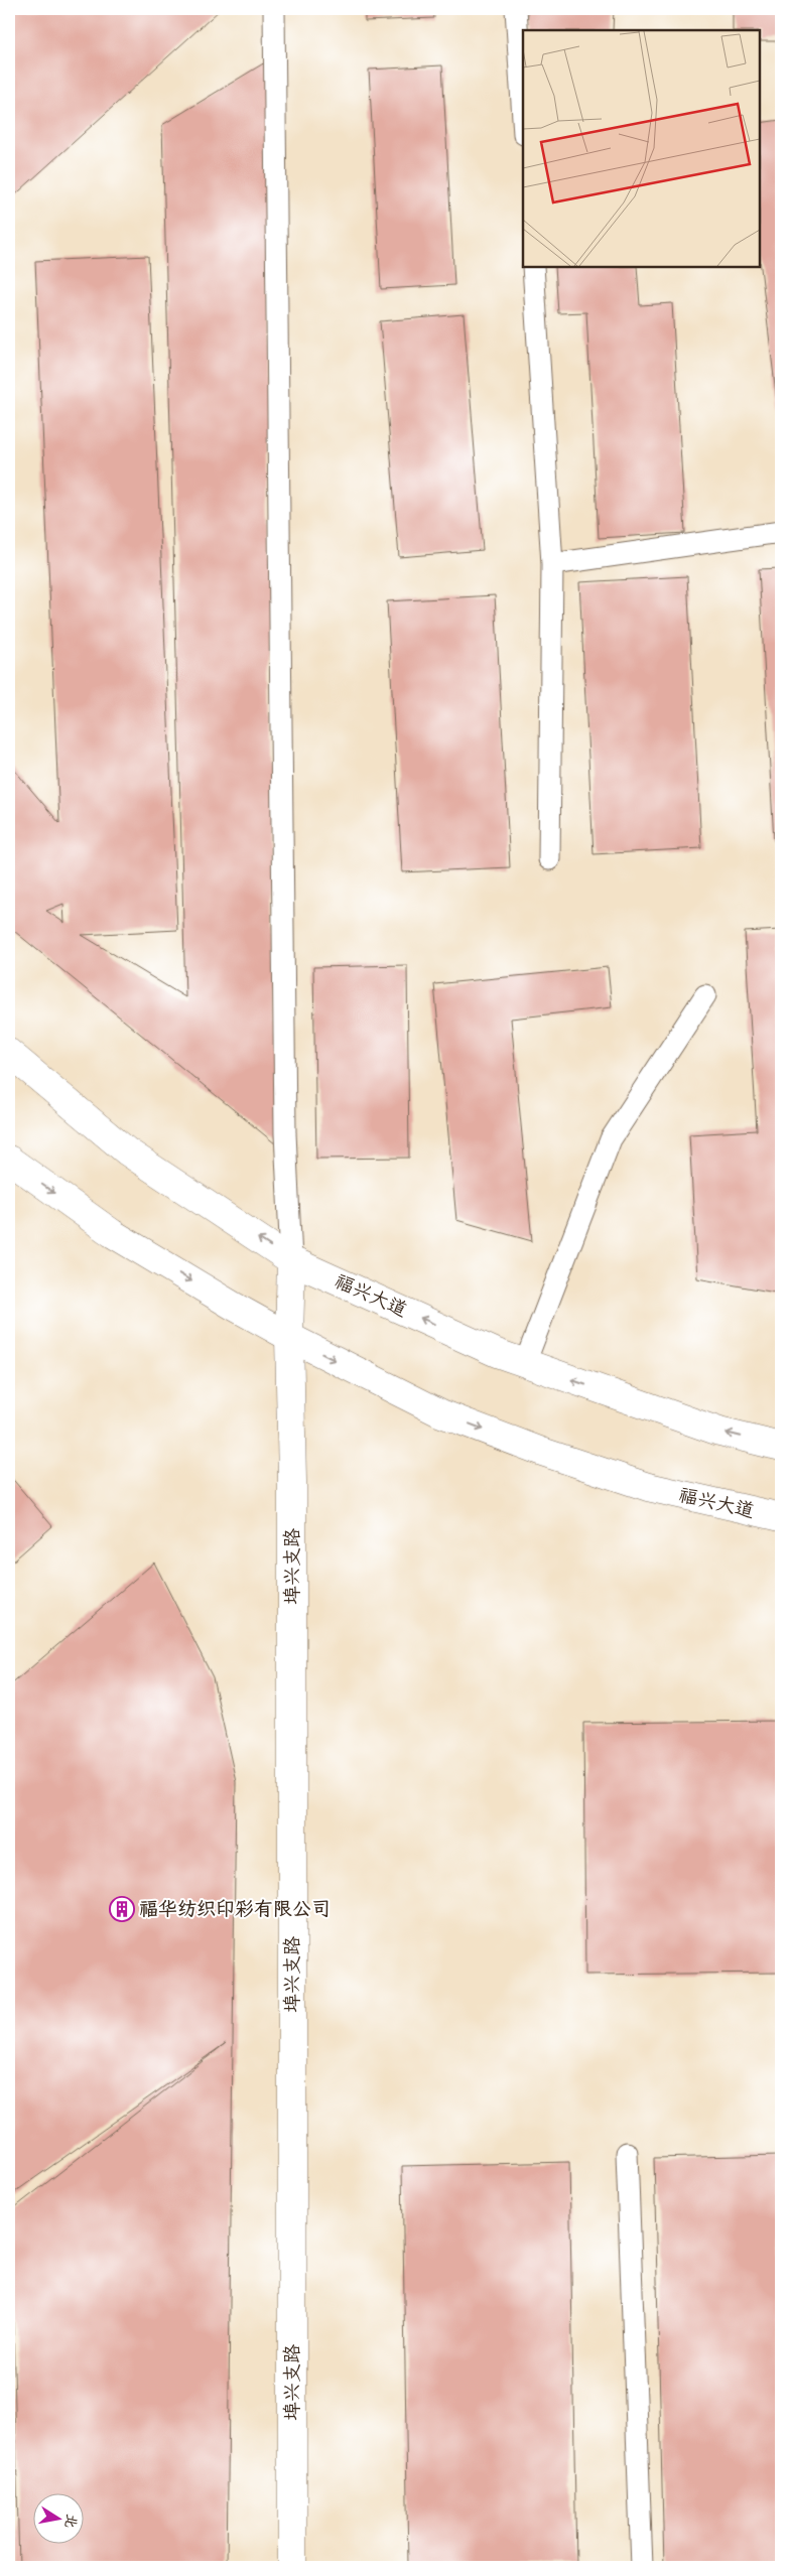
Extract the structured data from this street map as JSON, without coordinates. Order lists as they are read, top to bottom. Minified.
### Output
{"streets":{"main road":["福兴大道","埠兴支路"]},"crossings":[["福兴大道","埠兴支路"]],"places":{"building":["福华纺织印彩有限公司"]},"north":"right"}
